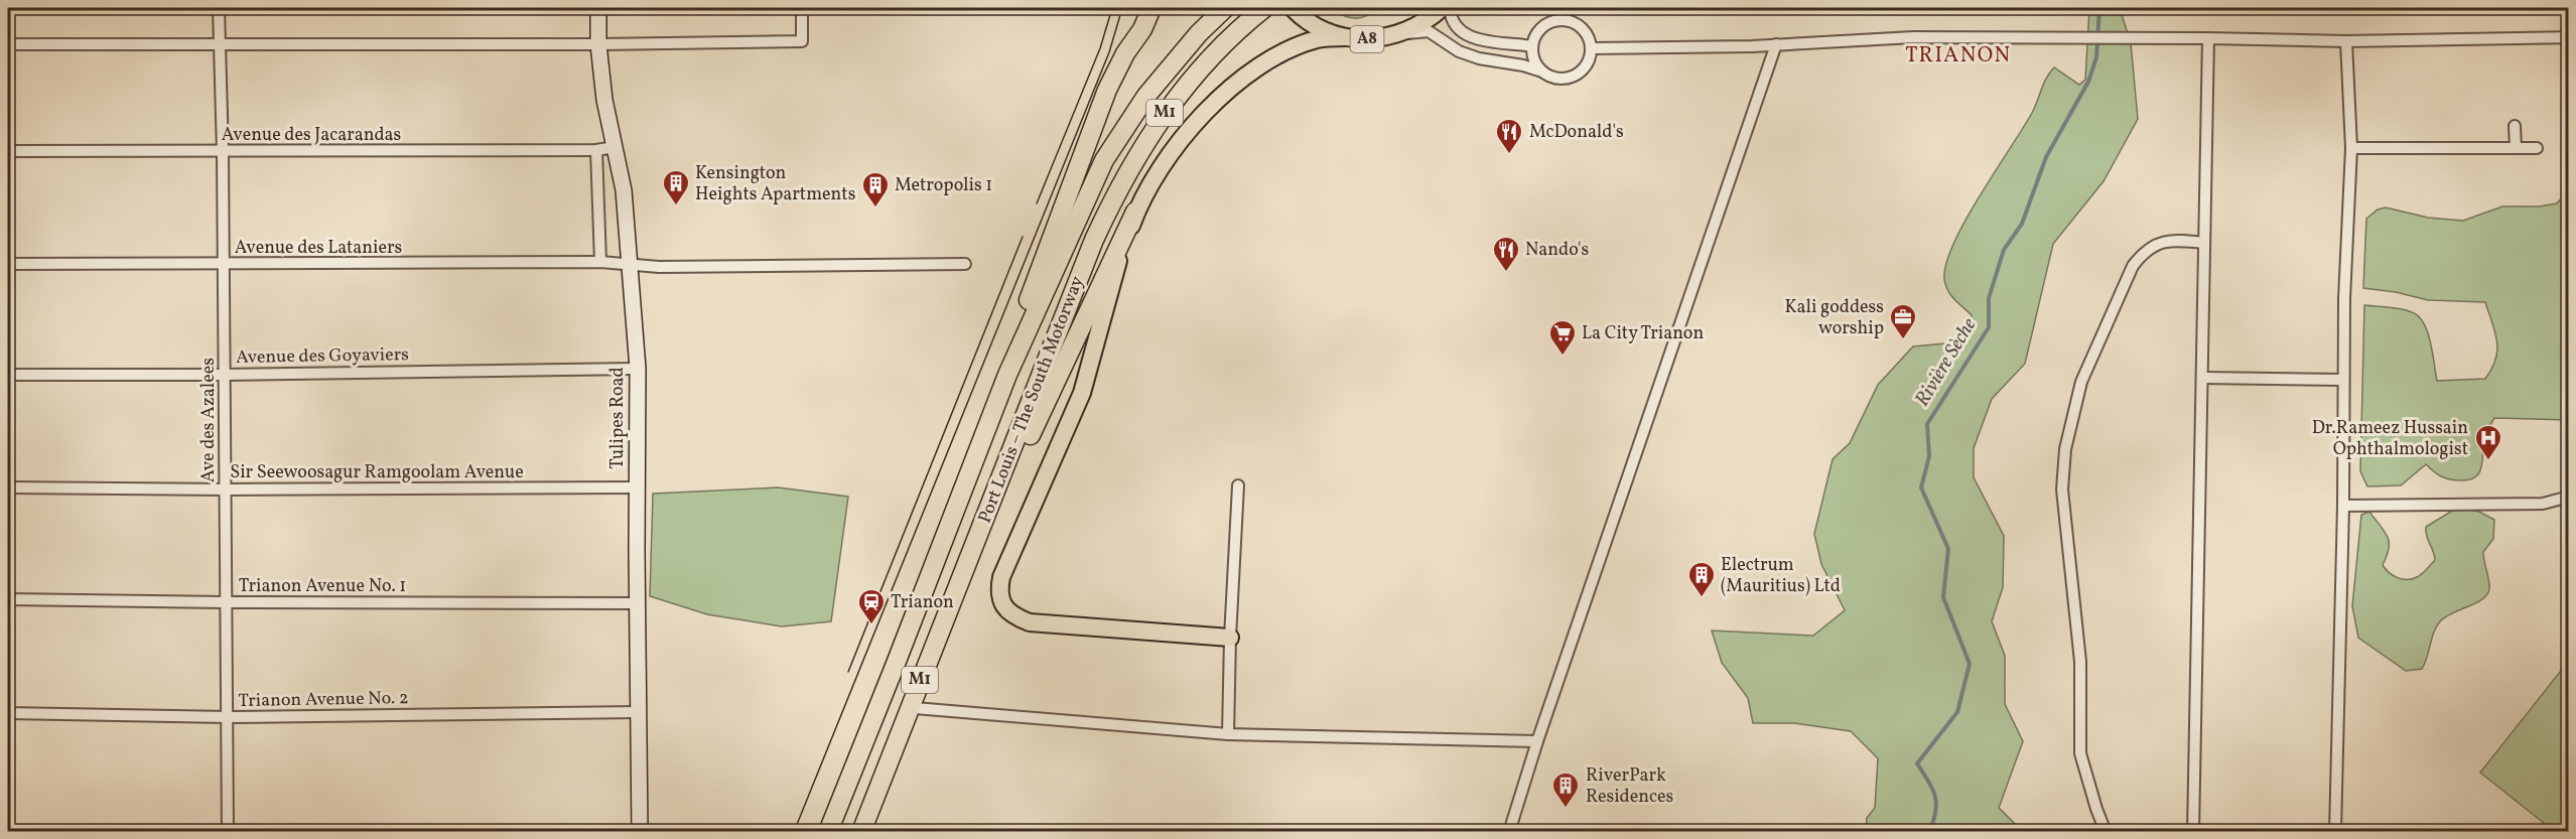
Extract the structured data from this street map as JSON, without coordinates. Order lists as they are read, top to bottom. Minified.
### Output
{"streets":{"highway":["M1","Port Louis – The South Motorway"],"main road":["A8","Tulipes Road"],"street":["Avenue des Jacarandas","Avenue des Lataniers","Avenue des Goyaviers","Ave des Azalees","Sir Seewoosagur Ramgoolam Avenue","Trianon Avenue No. 1","Trianon Avenue No. 2"]},"crossings":[["Avenue des Jacarandas","Tulipes Road"],["Avenue des Jacarandas","Ave des Azalees"],["Avenue des Lataniers","Tulipes Road"],["Avenue des Lataniers","Ave des Azalees"],["Avenue des Goyaviers","Tulipes Road"],["Avenue des Goyaviers","Ave des Azalees"],["Tulipes Road","Sir Seewoosagur Ramgoolam Avenue"],["Tulipes Road","Trianon Avenue No. 1"],["Tulipes Road","Trianon Avenue No. 2"],["Ave des Azalees","Sir Seewoosagur Ramgoolam Avenue"],["Ave des Azalees","Trianon Avenue No. 1"],["Ave des Azalees","Trianon Avenue No. 2"]],"districts":["TRIANON"],"water":["Rivière Sèche"],"places":{"restaurant":["McDonald's","Nando's"],"building":["Kensington Heights Apartments","Metropolis 1","Electrum (Mauritius) Ltd","RiverPark Residences"],"office":["Kali goddess worship"],"supermarket":["La City Trianon"],"hospital":["Dr.Rameez Hussain Ophthalmologist"],"station":["Trianon"]}}
